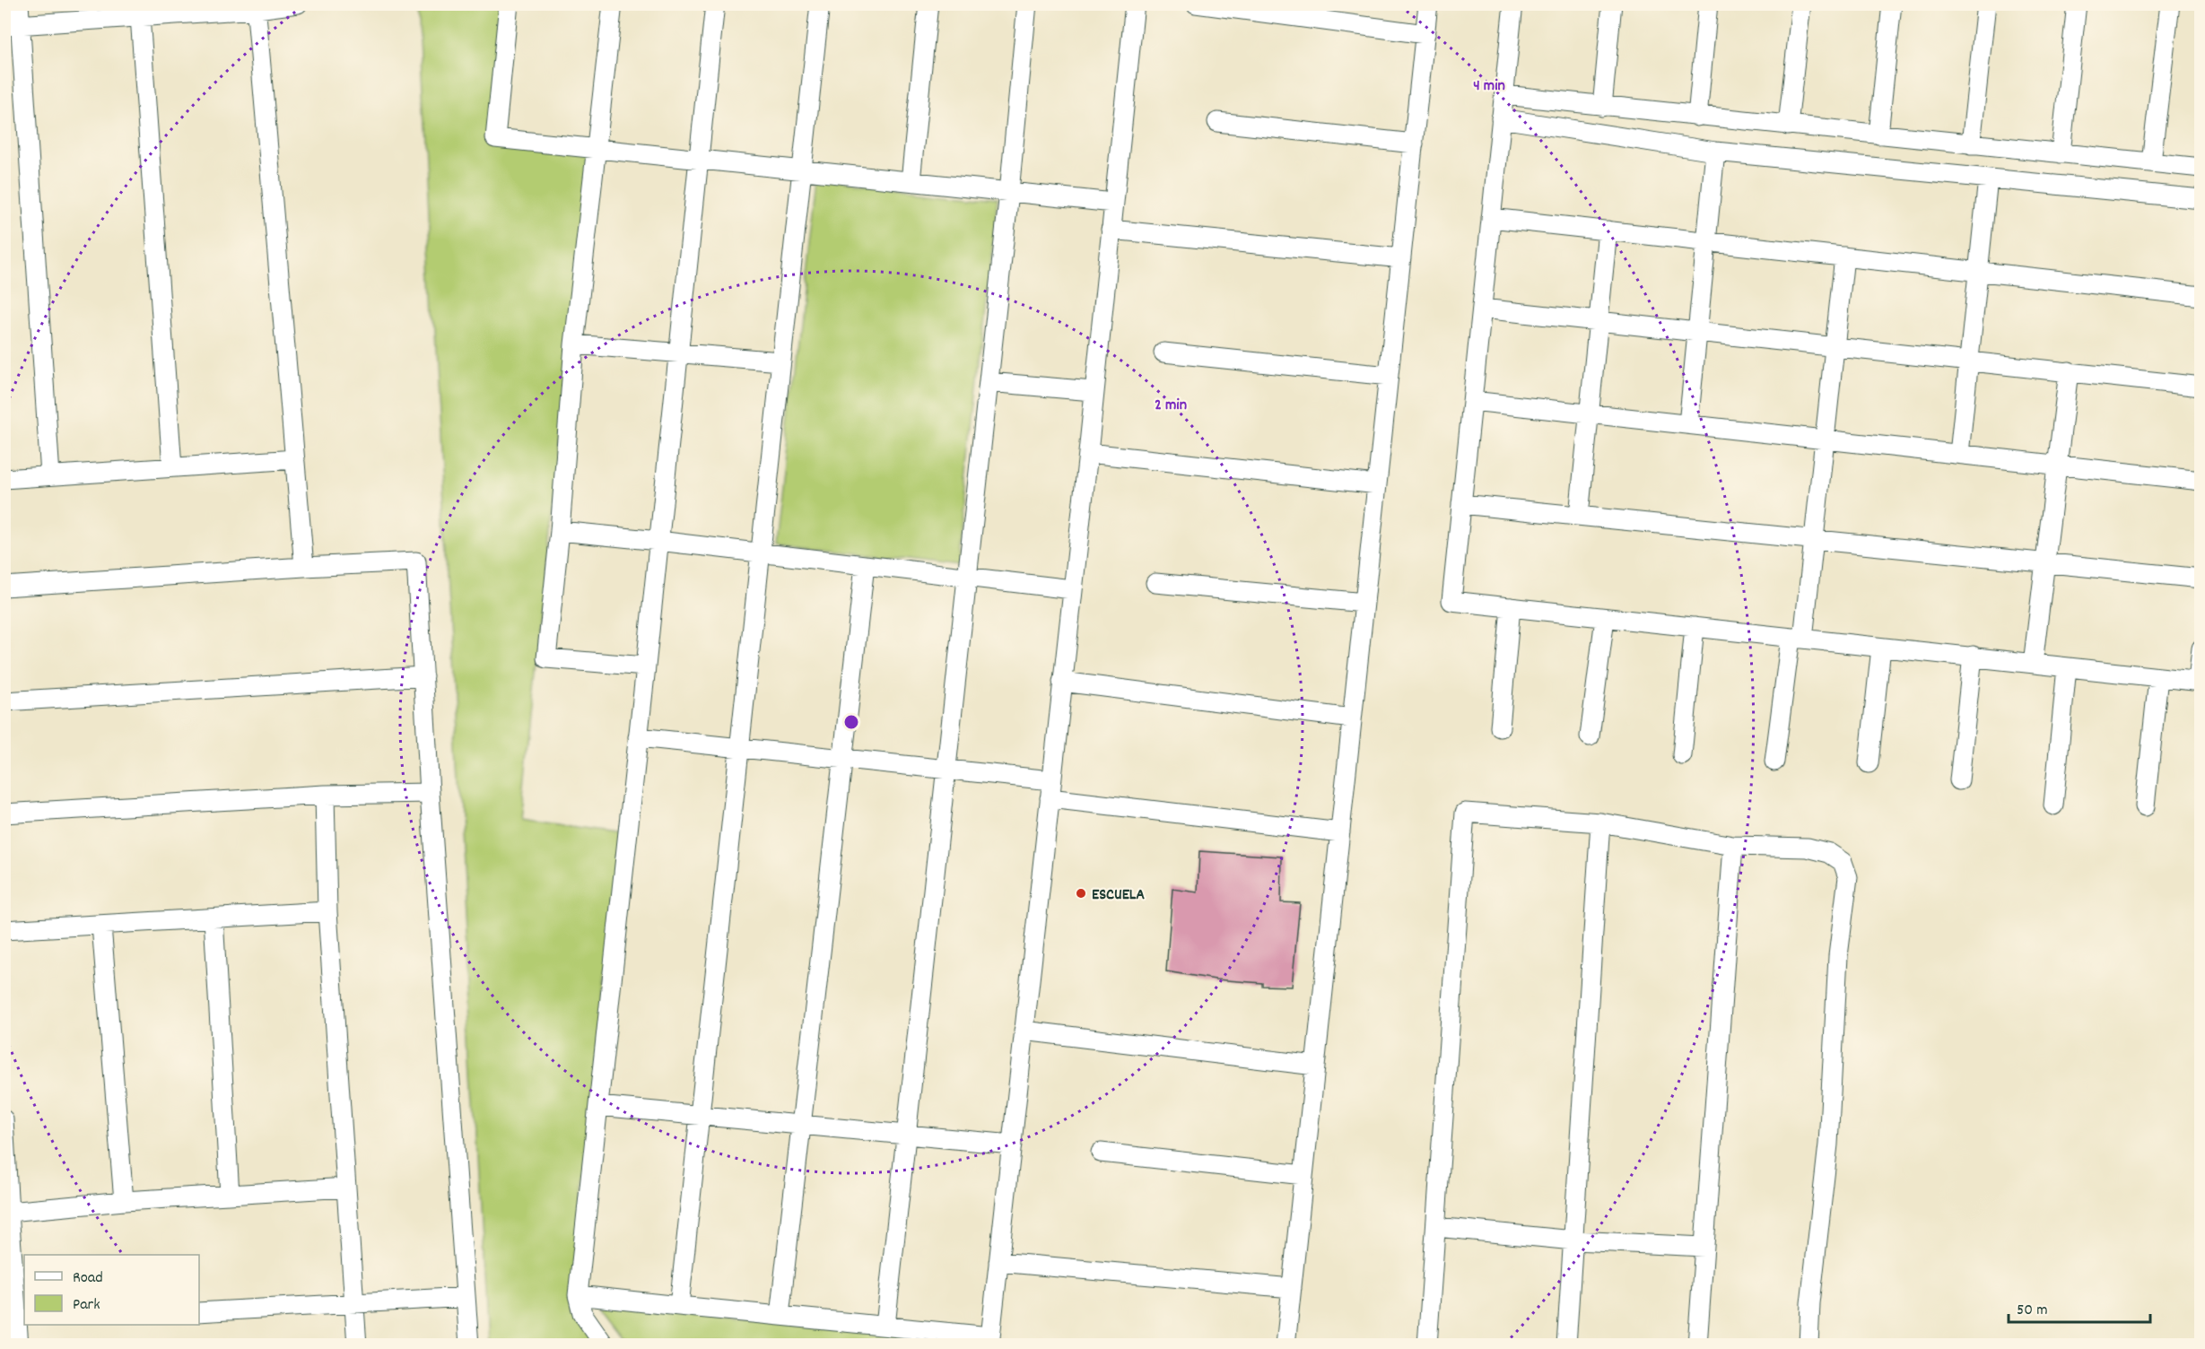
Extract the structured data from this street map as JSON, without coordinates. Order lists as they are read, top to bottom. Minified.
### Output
{"places":["ESCUELA"],"legend":["Road","Park"],"scale_bar":"50 m","rings":["4 min","2 min"]}
